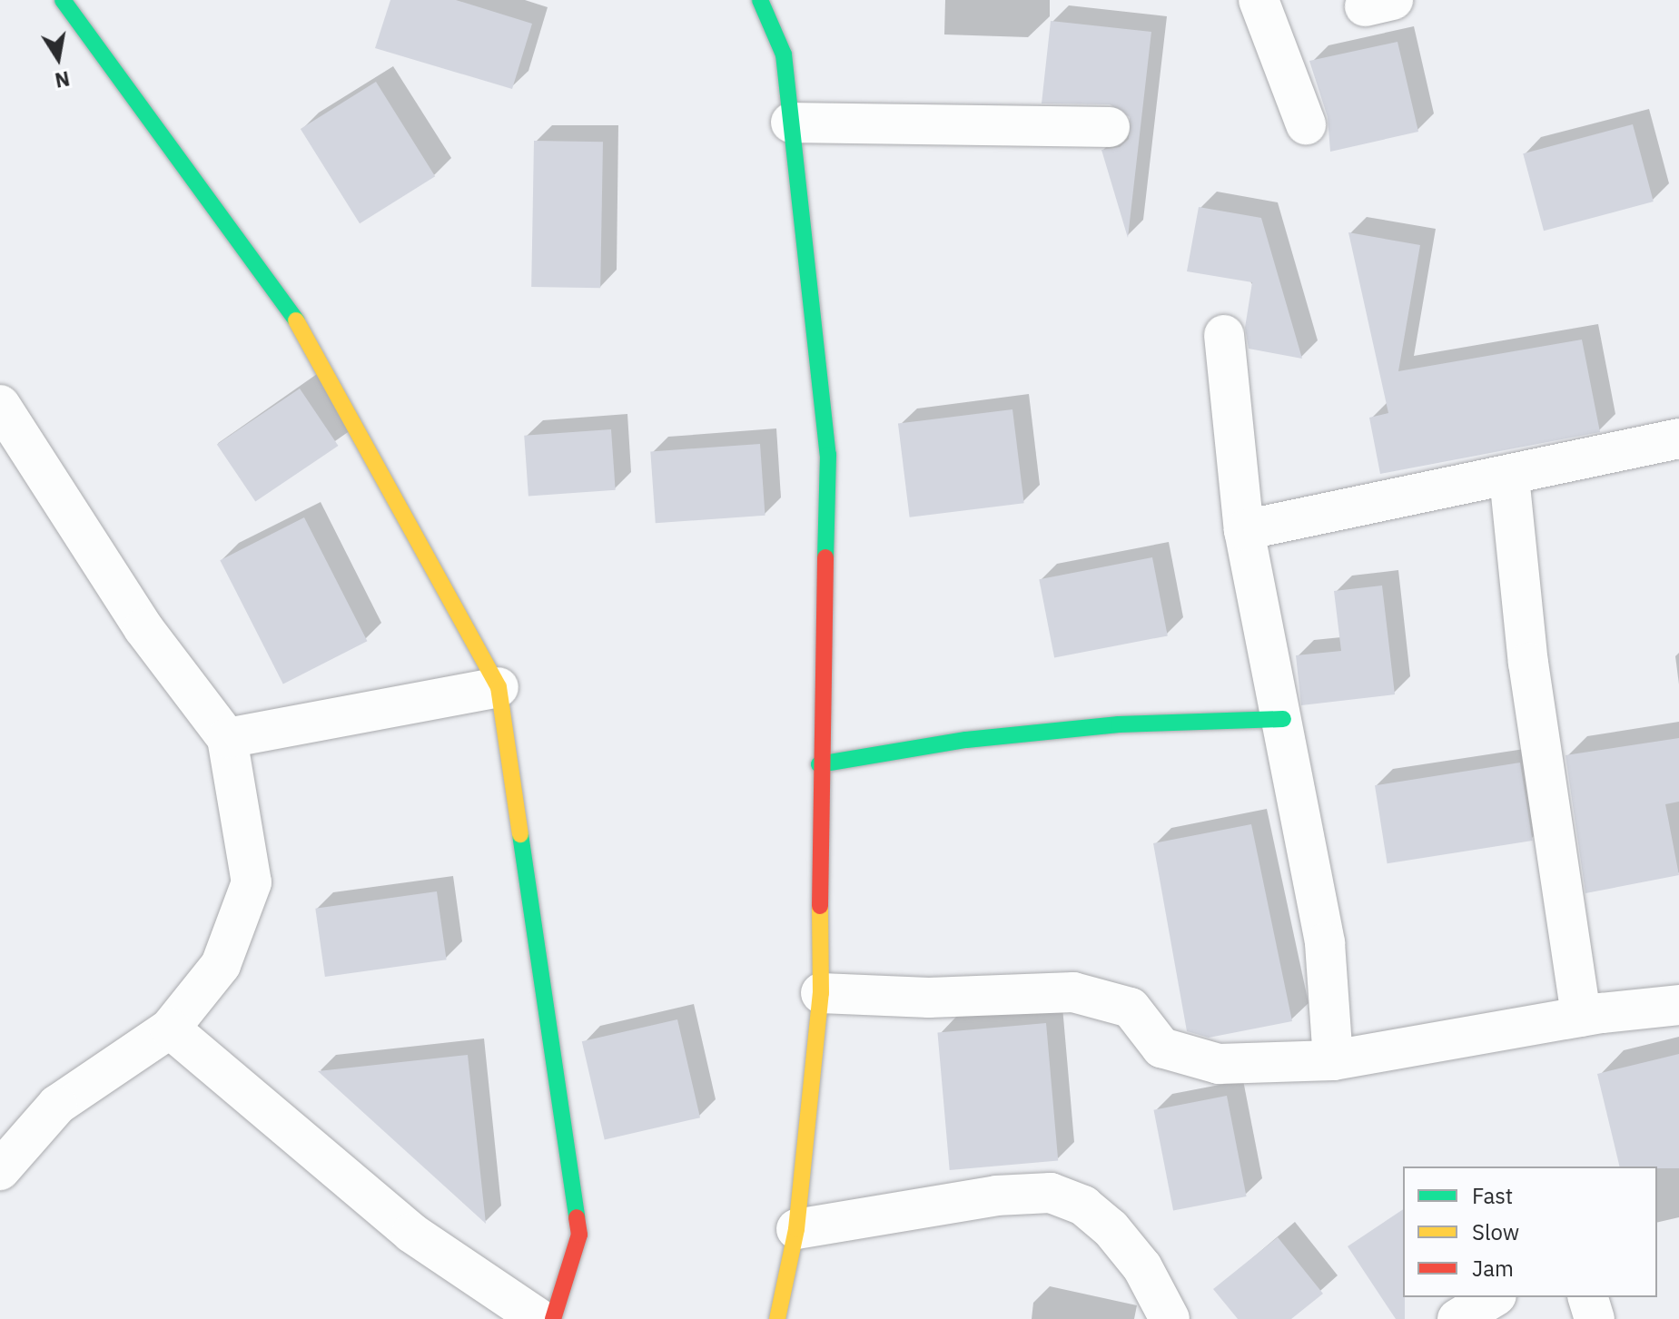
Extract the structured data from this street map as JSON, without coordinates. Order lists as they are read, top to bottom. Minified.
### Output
{"legend":["Fast","Slow","Jam"],"north":"bottom"}
